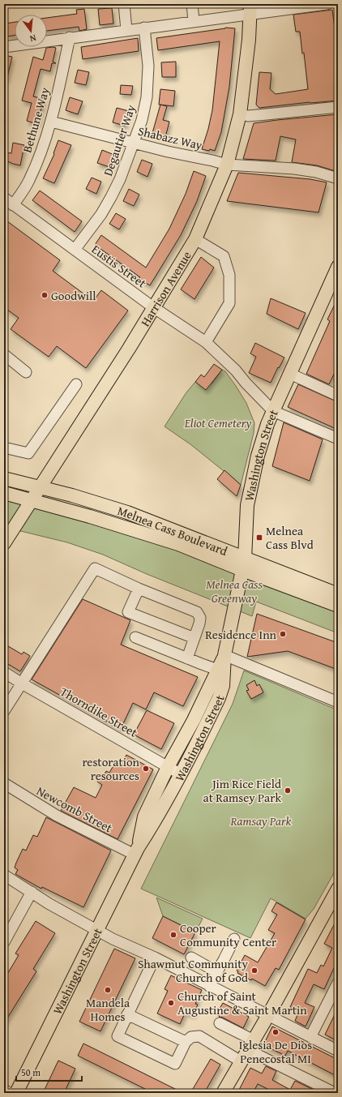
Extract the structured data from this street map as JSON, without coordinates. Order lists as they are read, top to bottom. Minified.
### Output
{"streets":{"main road":["Harrison Avenue","Washington Street","Melnea Cass Boulevard"],"street":["Bethune Way","Shabazz Way","Degautier Way","Eustis Street","Thorndike Street","Newcomb Street"]},"crossings":[["Bethune Way","Shabazz Way"],["Bethune Way","Eustis Street"],["Shabazz Way","Degautier Way"],["Shabazz Way","Harrison Avenue"],["Degautier Way","Eustis Street"],["Eustis Street","Harrison Avenue"],["Eustis Street","Washington Street"],["Harrison Avenue","Melnea Cass Boulevard"],["Washington Street","Melnea Cass Boulevard"],["Washington Street","Thorndike Street"],["Washington Street","Newcomb Street"]],"parks":["Eliot Cemetery","Melnea Cass Greenway","Ramsay Park"],"places":{"other":["Goodwill","Residence Inn","restoration resources","Jim Rice Field at Ramsey Park","Cooper Community Center","Shawmut Community Church of God","Mandela Homes","Church of Saint Augustine & Saint Martin","Iglesia De Dios Penecostal MI"],"transit":["Melnea Cass Blvd"]},"scale_bar":"50 m","north":"bottom"}
